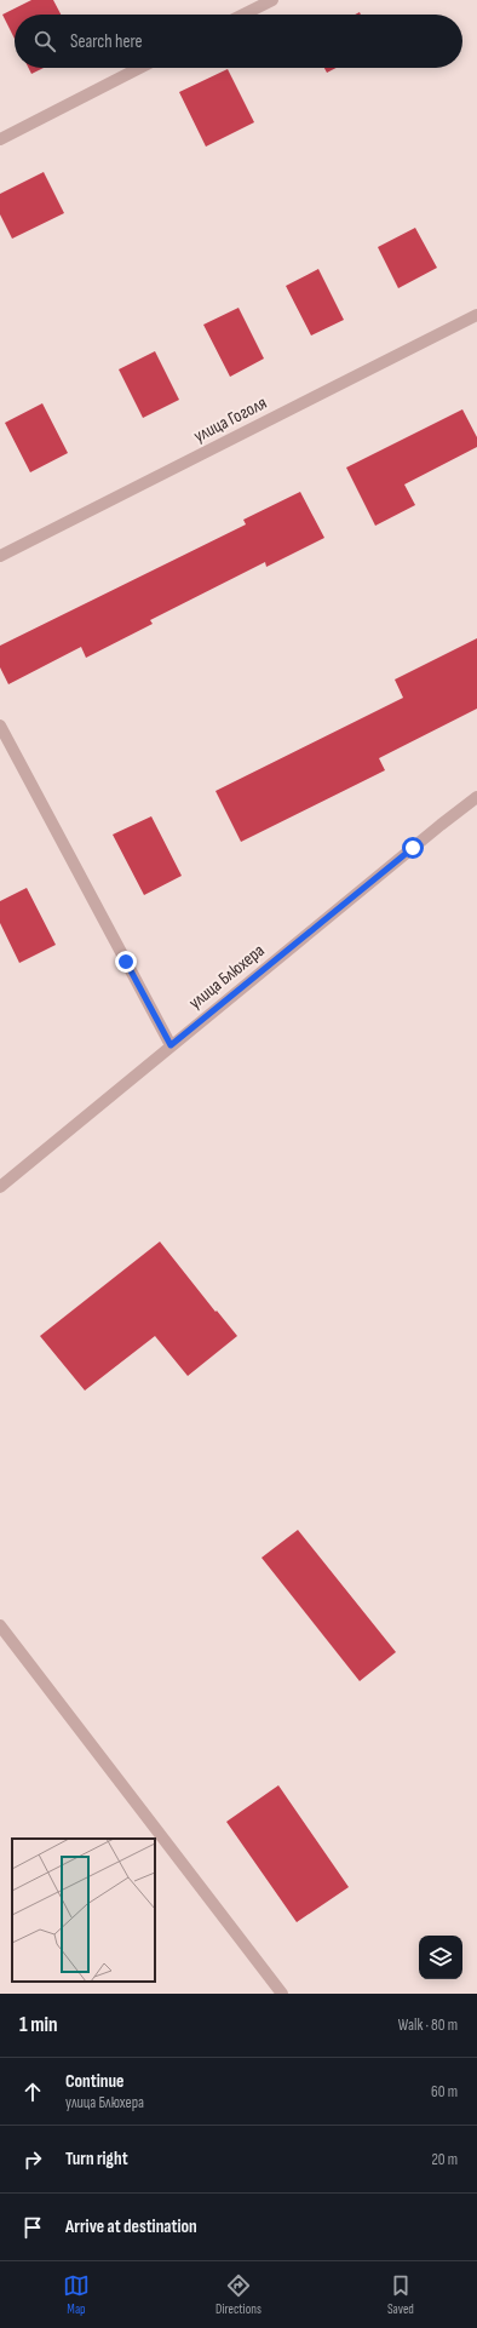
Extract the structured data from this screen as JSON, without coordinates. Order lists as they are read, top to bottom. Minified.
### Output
{"streets":{"street":["улица Гоголя","улица Блюхера"]},"page":{"search":"Search here","heading":["1 min","Walk · 80 m"],"list":[["Continue","улица Блюхера","60 m"],["Turn right","20 m"],"Arrive at destination"],"nav":["Map","Directions","Saved"]}}
